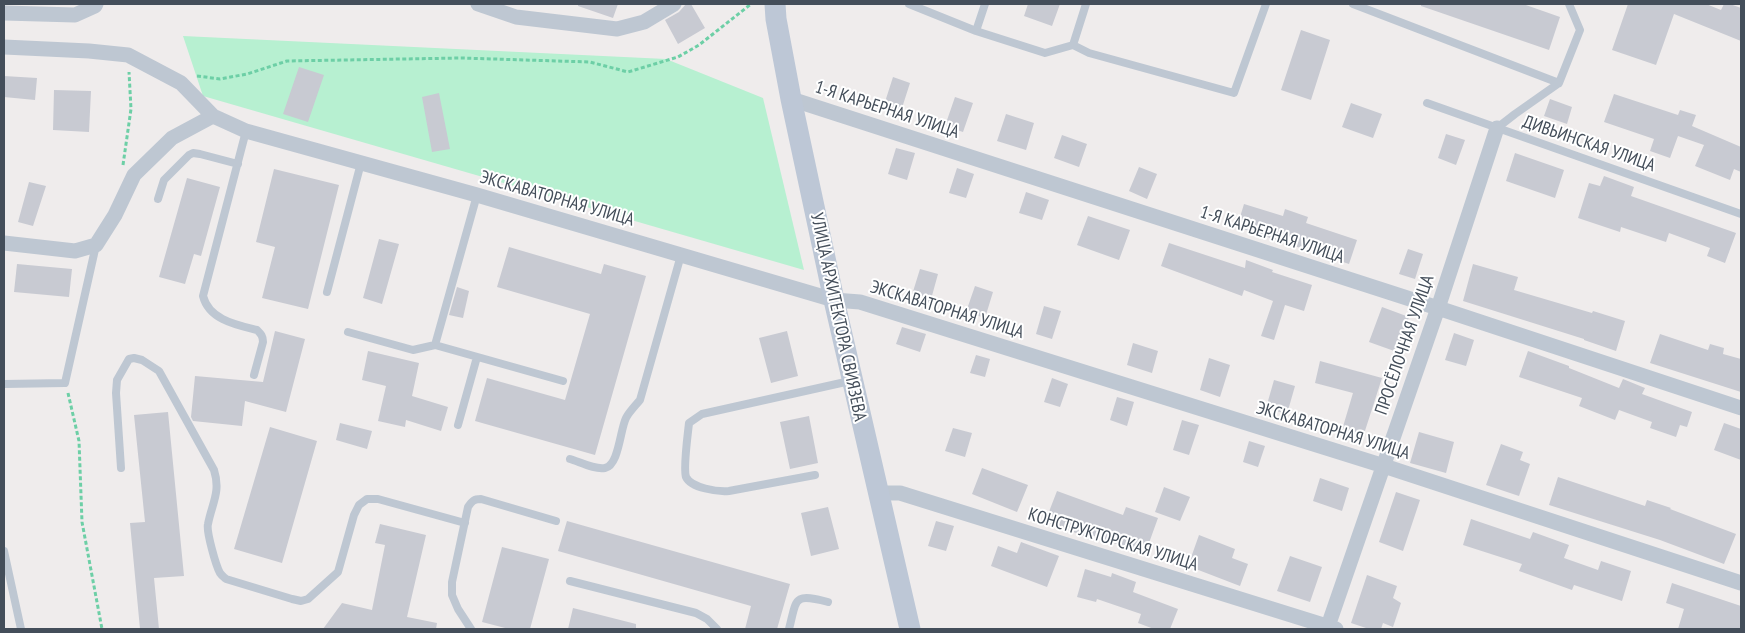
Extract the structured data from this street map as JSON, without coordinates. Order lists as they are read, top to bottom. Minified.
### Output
{"streets":{"main road":["УЛИЦА АРХИТЕКТОРА СВИЯЗЕВА"],"street":["1-Я КАРЬЕРНАЯ УЛИЦА","ЭКСКАВАТОРНАЯ УЛИЦА","ПРОСЁЛОЧНАЯ УЛИЦА","КОНСТРУКТОРСКАЯ УЛИЦА"],"lane":["ДИВЬИНСКАЯ УЛИЦА"]},"crossings":[["1-Я КАРЬЕРНАЯ УЛИЦА","УЛИЦА АРХИТЕКТОРА СВИЯЗЕВА"],["1-Я КАРЬЕРНАЯ УЛИЦА","ПРОСЁЛОЧНАЯ УЛИЦА"],["ДИВЬИНСКАЯ УЛИЦА","ПРОСЁЛОЧНАЯ УЛИЦА"],["ЭКСКАВАТОРНАЯ УЛИЦА","УЛИЦА АРХИТЕКТОРА СВИЯЗЕВА"],["ЭКСКАВАТОРНАЯ УЛИЦА","ПРОСЁЛОЧНАЯ УЛИЦА"],["УЛИЦА АРХИТЕКТОРА СВИЯЗЕВА","КОНСТРУКТОРСКАЯ УЛИЦА"],["ПРОСЁЛОЧНАЯ УЛИЦА","КОНСТРУКТОРСКАЯ УЛИЦА"]]}
